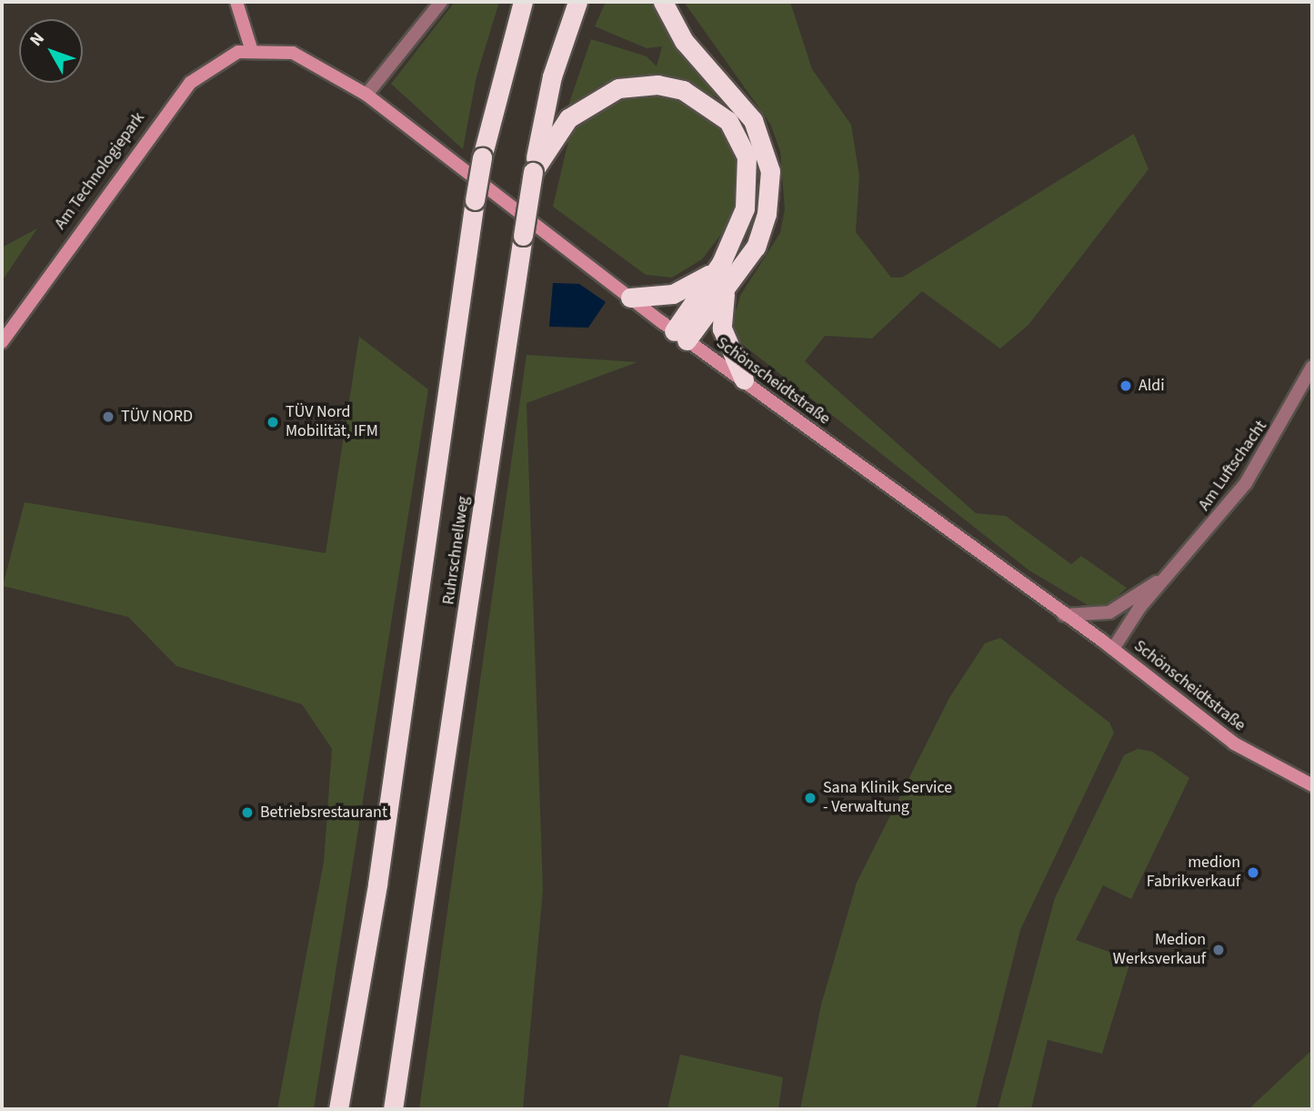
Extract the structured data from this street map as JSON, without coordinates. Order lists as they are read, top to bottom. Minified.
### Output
{"streets":{"highway":["Ruhrschnellweg"],"street":["Am Technologiepark","Schönscheidtstraße","Am Luftschacht"]},"crossings":[["Am Technologiepark","Schönscheidtstraße"],["Schönscheidtstraße","Am Luftschacht"]],"places":["Aldi","TÜV NORD","TÜV Nord Mobilität, IFM","Sana Klinik Service - Verwaltung","Betriebsrestaurant","medion Fabrikverkauf","Medion Werksverkauf"],"north":"top left"}
